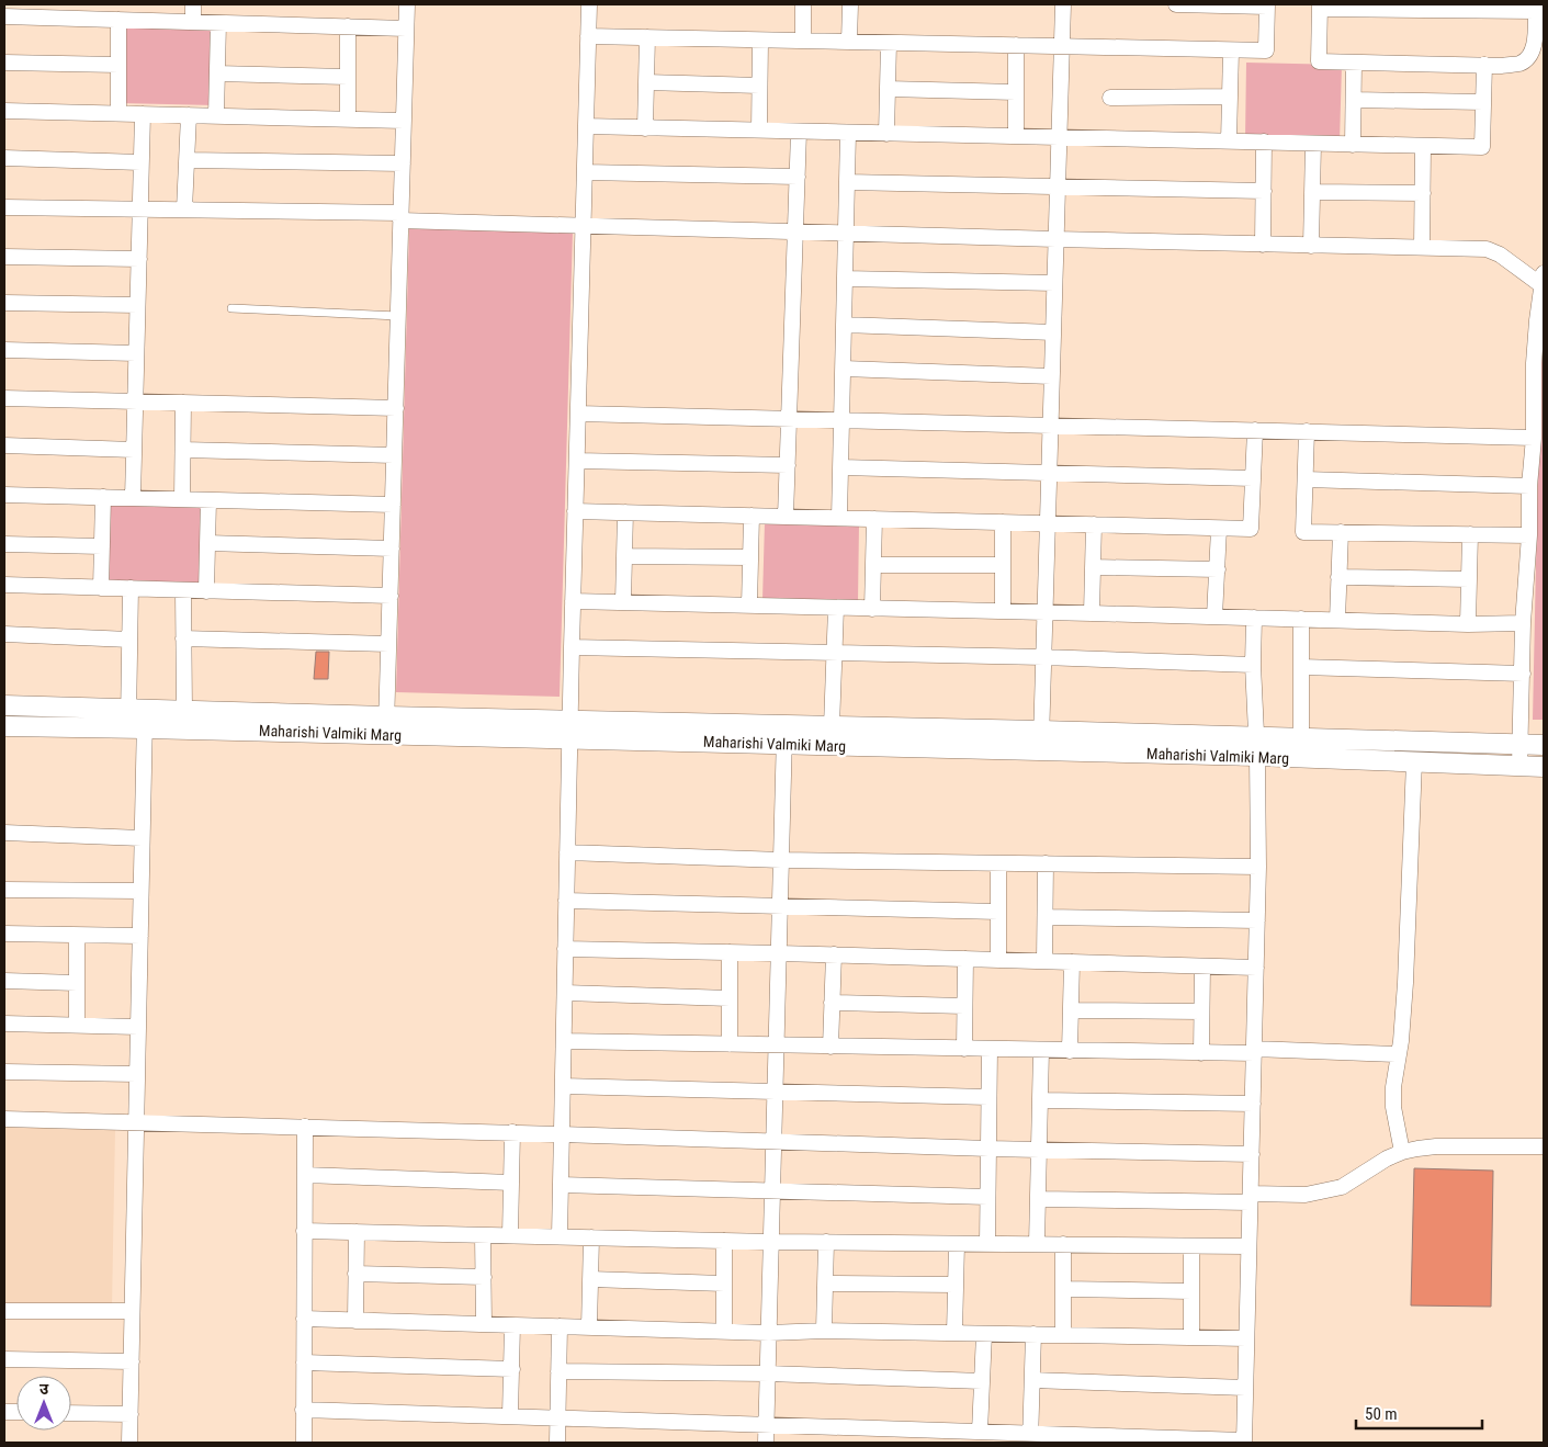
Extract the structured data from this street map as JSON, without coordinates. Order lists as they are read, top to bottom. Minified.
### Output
{"streets":{"street":["Maharishi Valmiki Marg"]},"scale_bar":"50 m","north":"top"}
